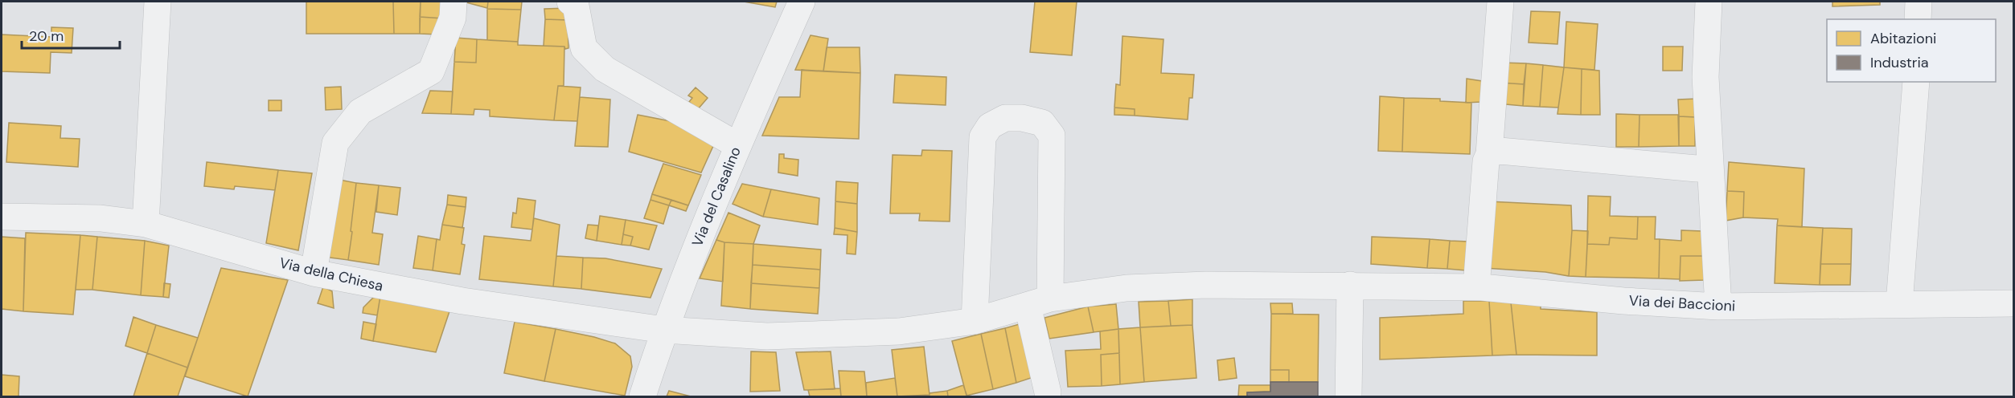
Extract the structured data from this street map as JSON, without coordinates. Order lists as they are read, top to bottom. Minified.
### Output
{"streets":{"street":["Via del Casalino","Via della Chiesa","Via dei Baccioni"]},"crossings":[["Via del Casalino","Via della Chiesa"],["Via della Chiesa","Via dei Baccioni"]],"legend":["Abitazioni","Industria"],"scale_bar":"20 m"}
